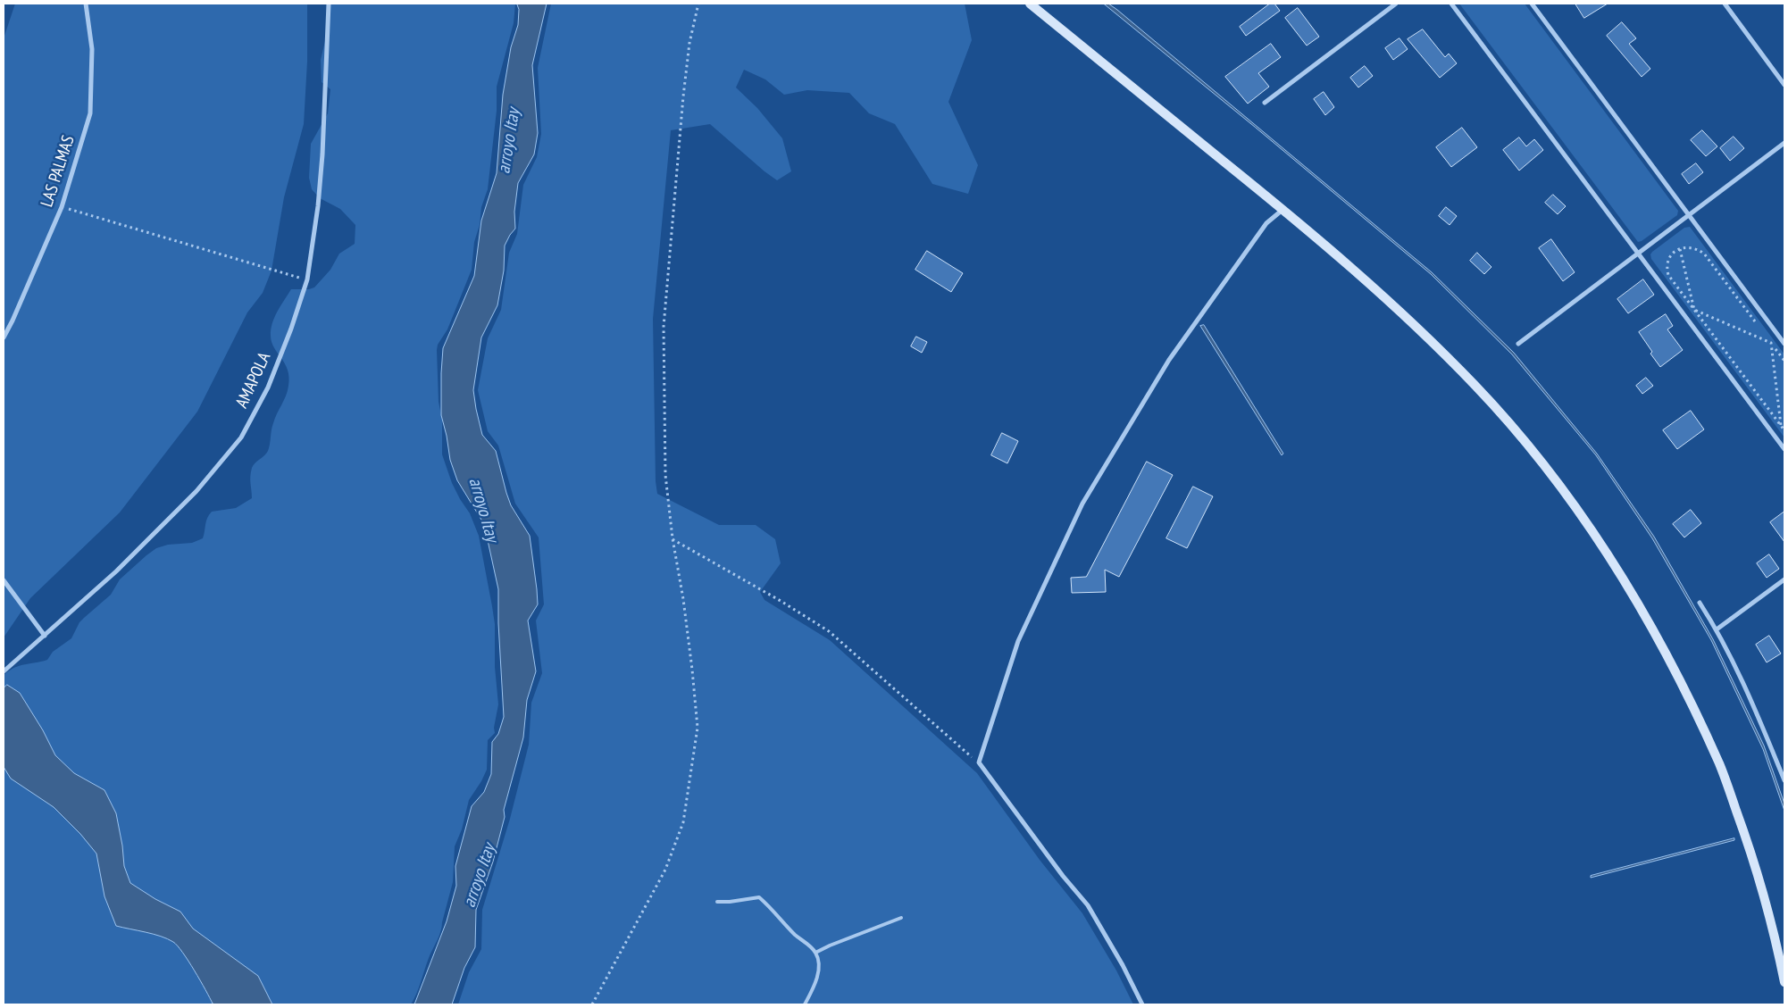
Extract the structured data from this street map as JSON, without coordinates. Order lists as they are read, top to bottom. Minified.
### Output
{"streets":{"street":["LAS PALMAS","AMAPOLA"]},"water":["arroyo Itay"]}
